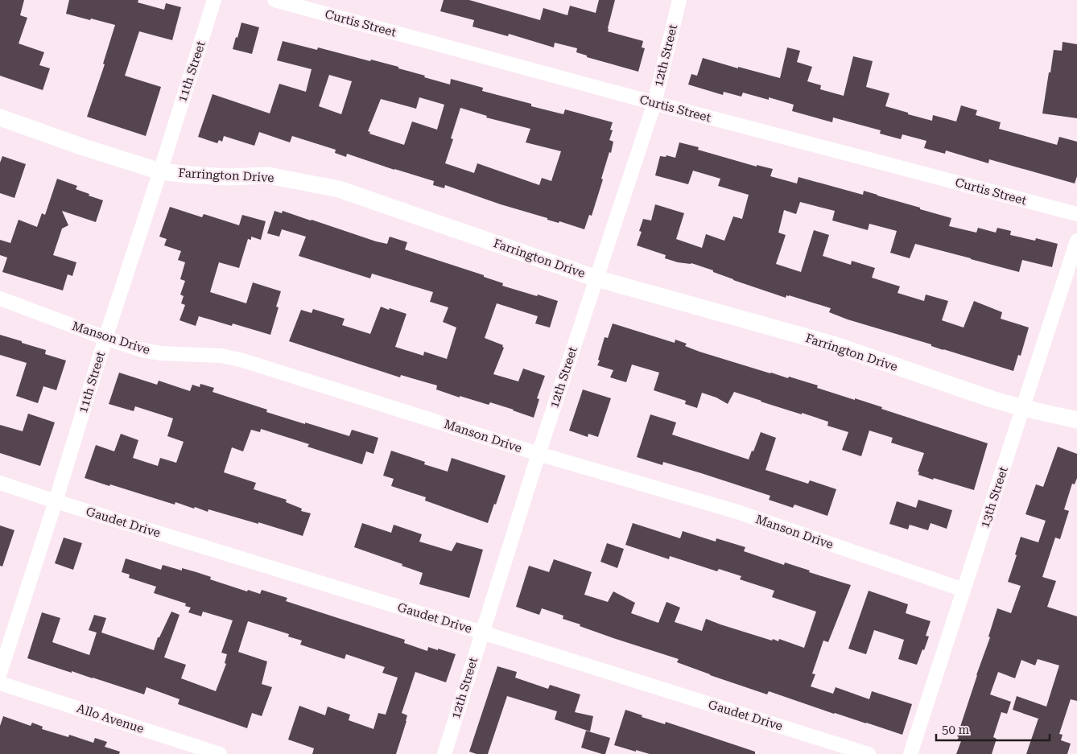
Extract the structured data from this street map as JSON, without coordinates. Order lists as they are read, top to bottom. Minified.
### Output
{"streets":{"street":["Curtis Street","12th Street","11th Street","Farrington Drive","Manson Drive","13th Street","Gaudet Drive","Allo Avenue"]},"crossings":[["Curtis Street","12th Street"],["12th Street","Farrington Drive"],["12th Street","Manson Drive"],["12th Street","Gaudet Drive"],["11th Street","Farrington Drive"],["11th Street","Manson Drive"],["11th Street","Gaudet Drive"],["Farrington Drive","13th Street"],["Manson Drive","13th Street"]],"scale_bar":"50 m"}
